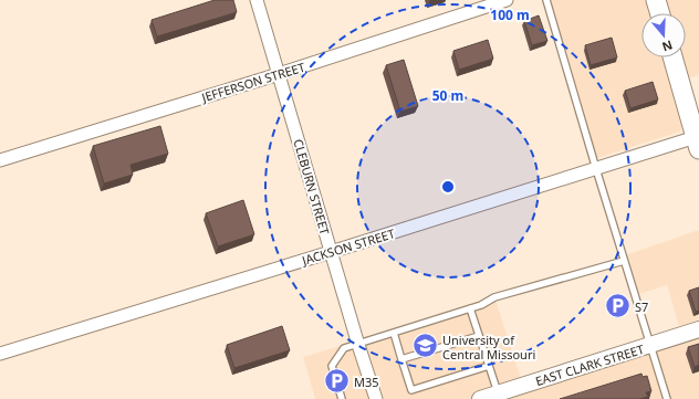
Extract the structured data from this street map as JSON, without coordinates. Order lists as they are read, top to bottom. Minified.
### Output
{"streets":{"street":["JEFFERSON STREET","CLEBURN STREET","JACKSON STREET","EAST CLARK STREET"]},"crossings":[["JEFFERSON STREET","CLEBURN STREET"],["CLEBURN STREET","JACKSON STREET"]],"places":{"parking":["S7","M35"],"school or university":["University of Central Missouri"]},"north":"bottom","rings":["100 m","50 m"]}
